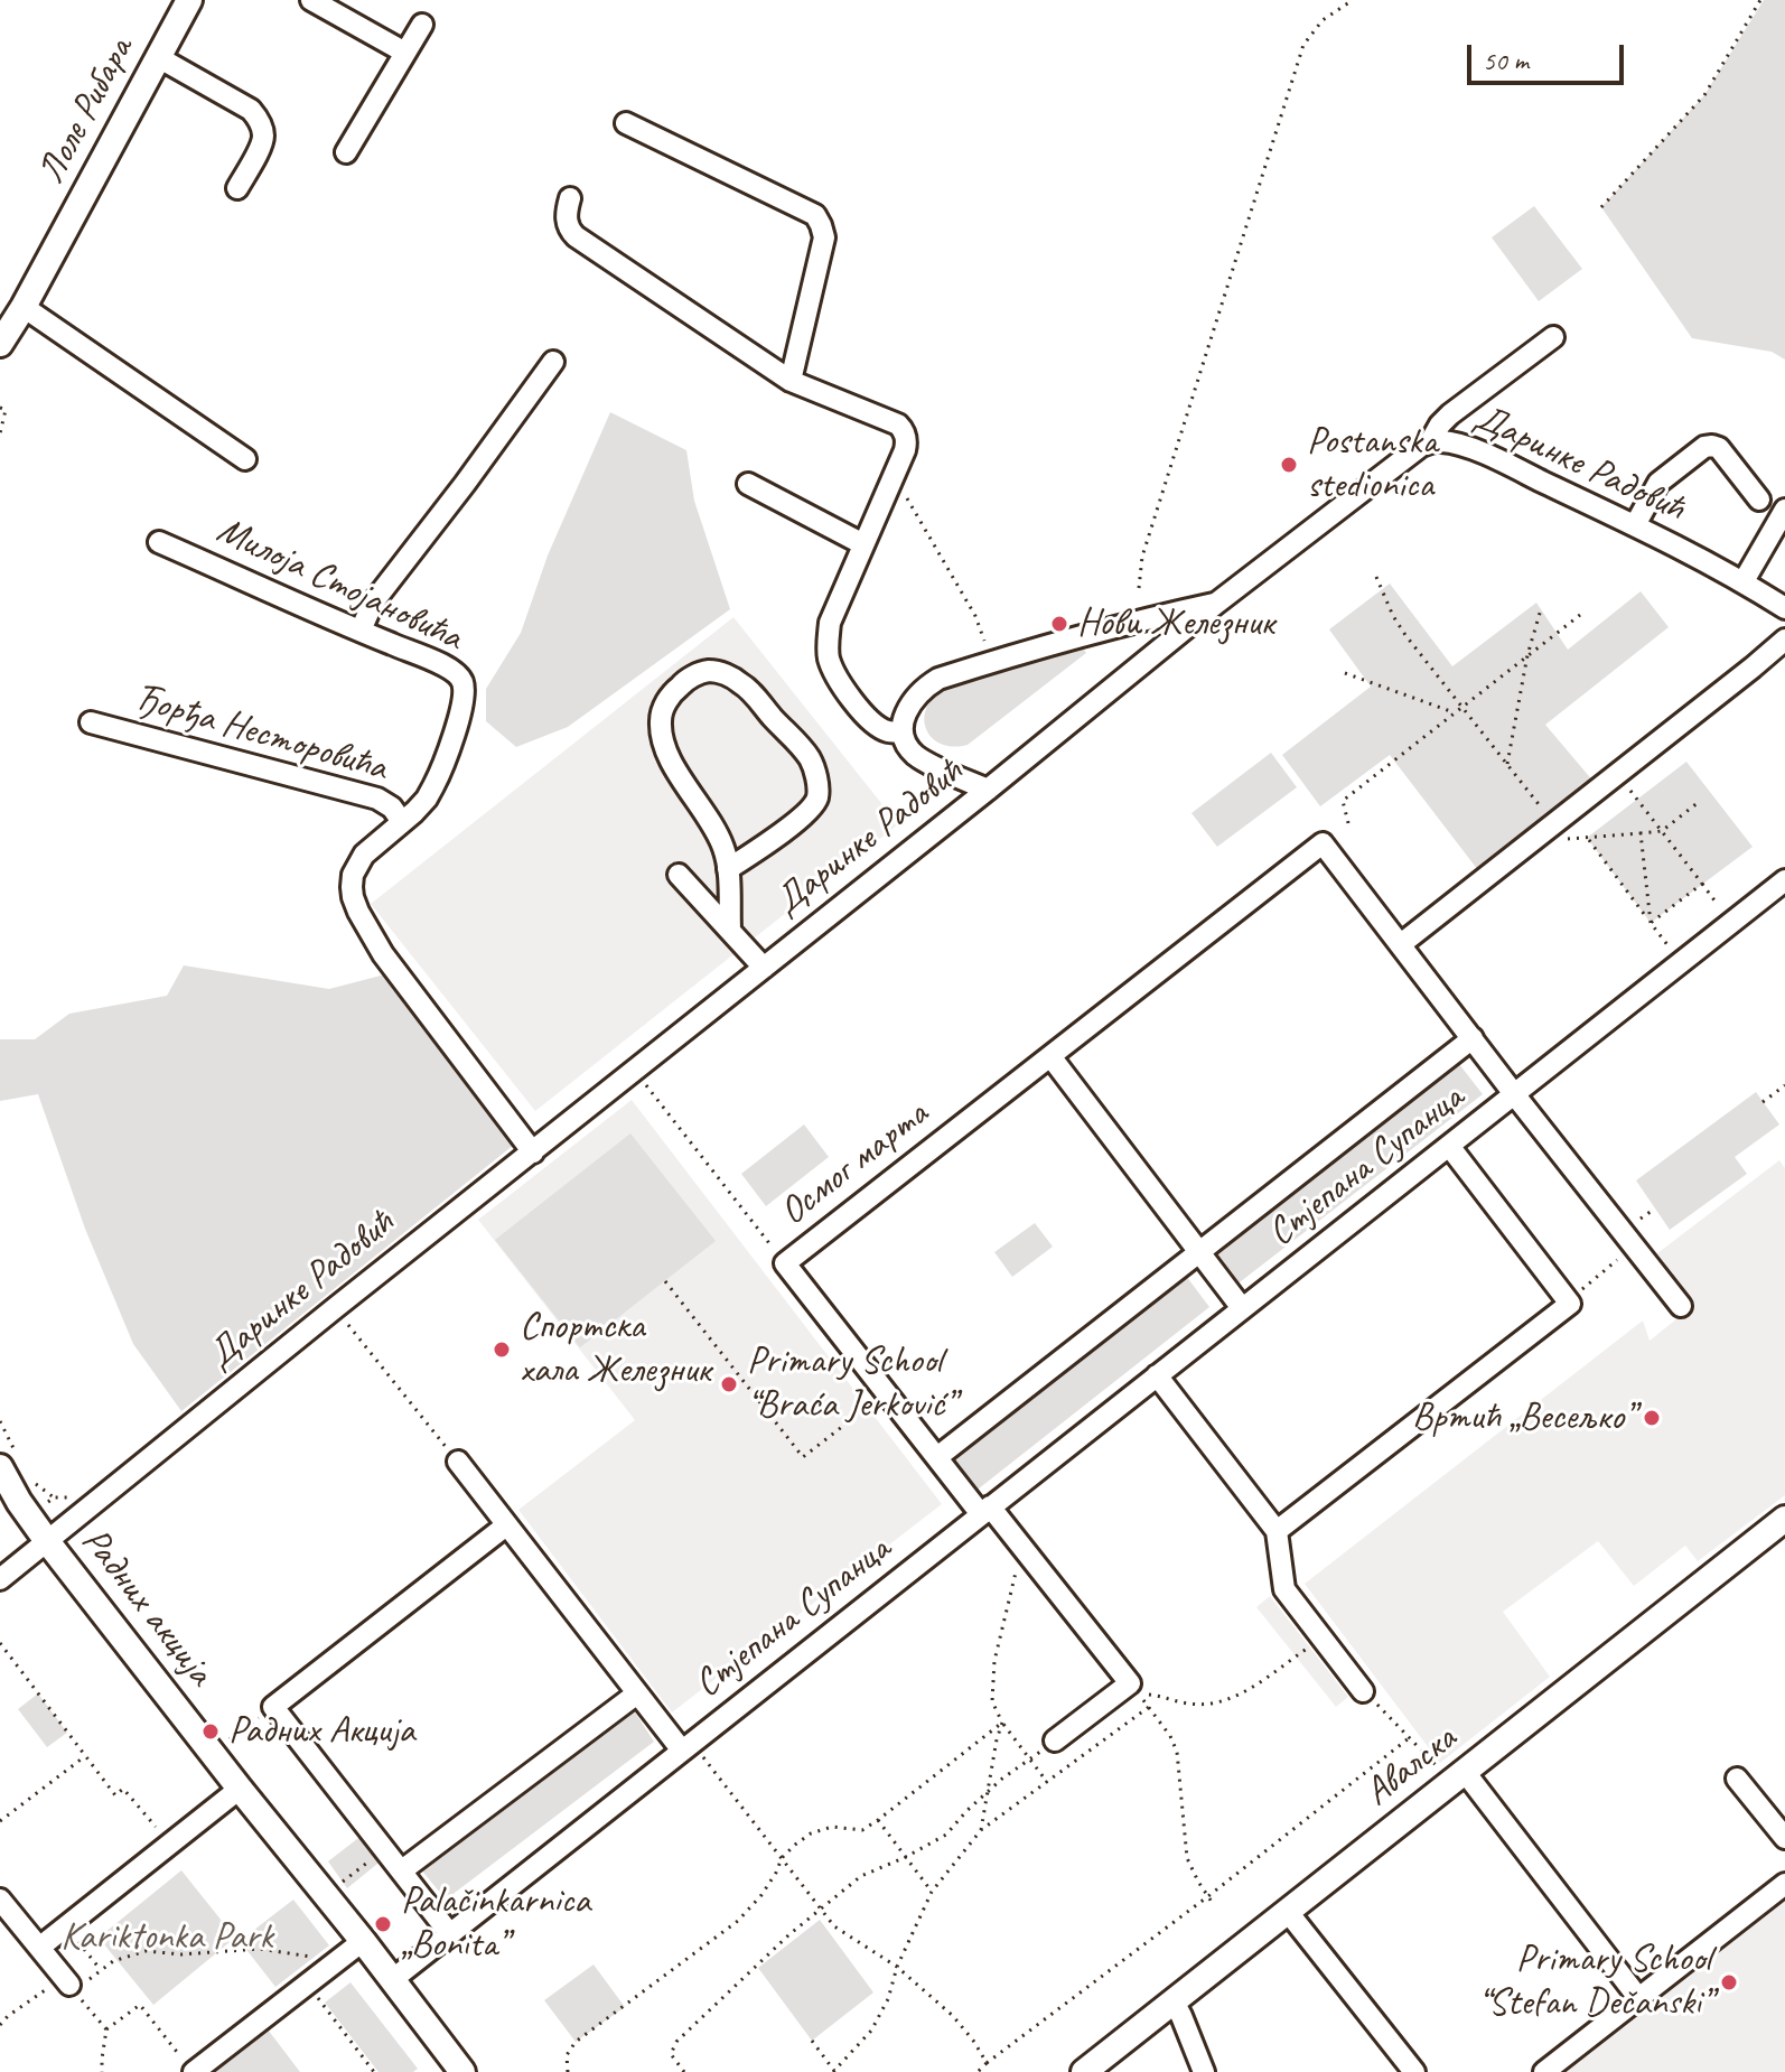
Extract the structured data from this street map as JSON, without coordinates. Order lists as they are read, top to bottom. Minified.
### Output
{"streets":{"main road":["Лоле Рибара","Радних акција","Авалска"],"street":["Даринке Радовић","Милоја Стојановића","Ђорђа Несторовића","Осмог марта","Стјепана Супанца"]},"crossings":[["Даринке Радовић","Милоја Стојановића"],["Даринке Радовић","Радних акција"],["Милоја Стојановића","Ђорђа Несторовића"],["Осмог марта","Стјепана Супанца"],["Стјепана Супанца","Радних акција"]],"parks":["Kariktonka Park"],"places":["Postanska stedionica","Нови Железник","Спортска хала Железник","Primary School “Braća Jerković”","Вртић „Весељко”","Радних Акција","Palačinkarnica „Bonita”","Primary School “Stefan Dečanski”"],"scale_bar":"50 m"}
